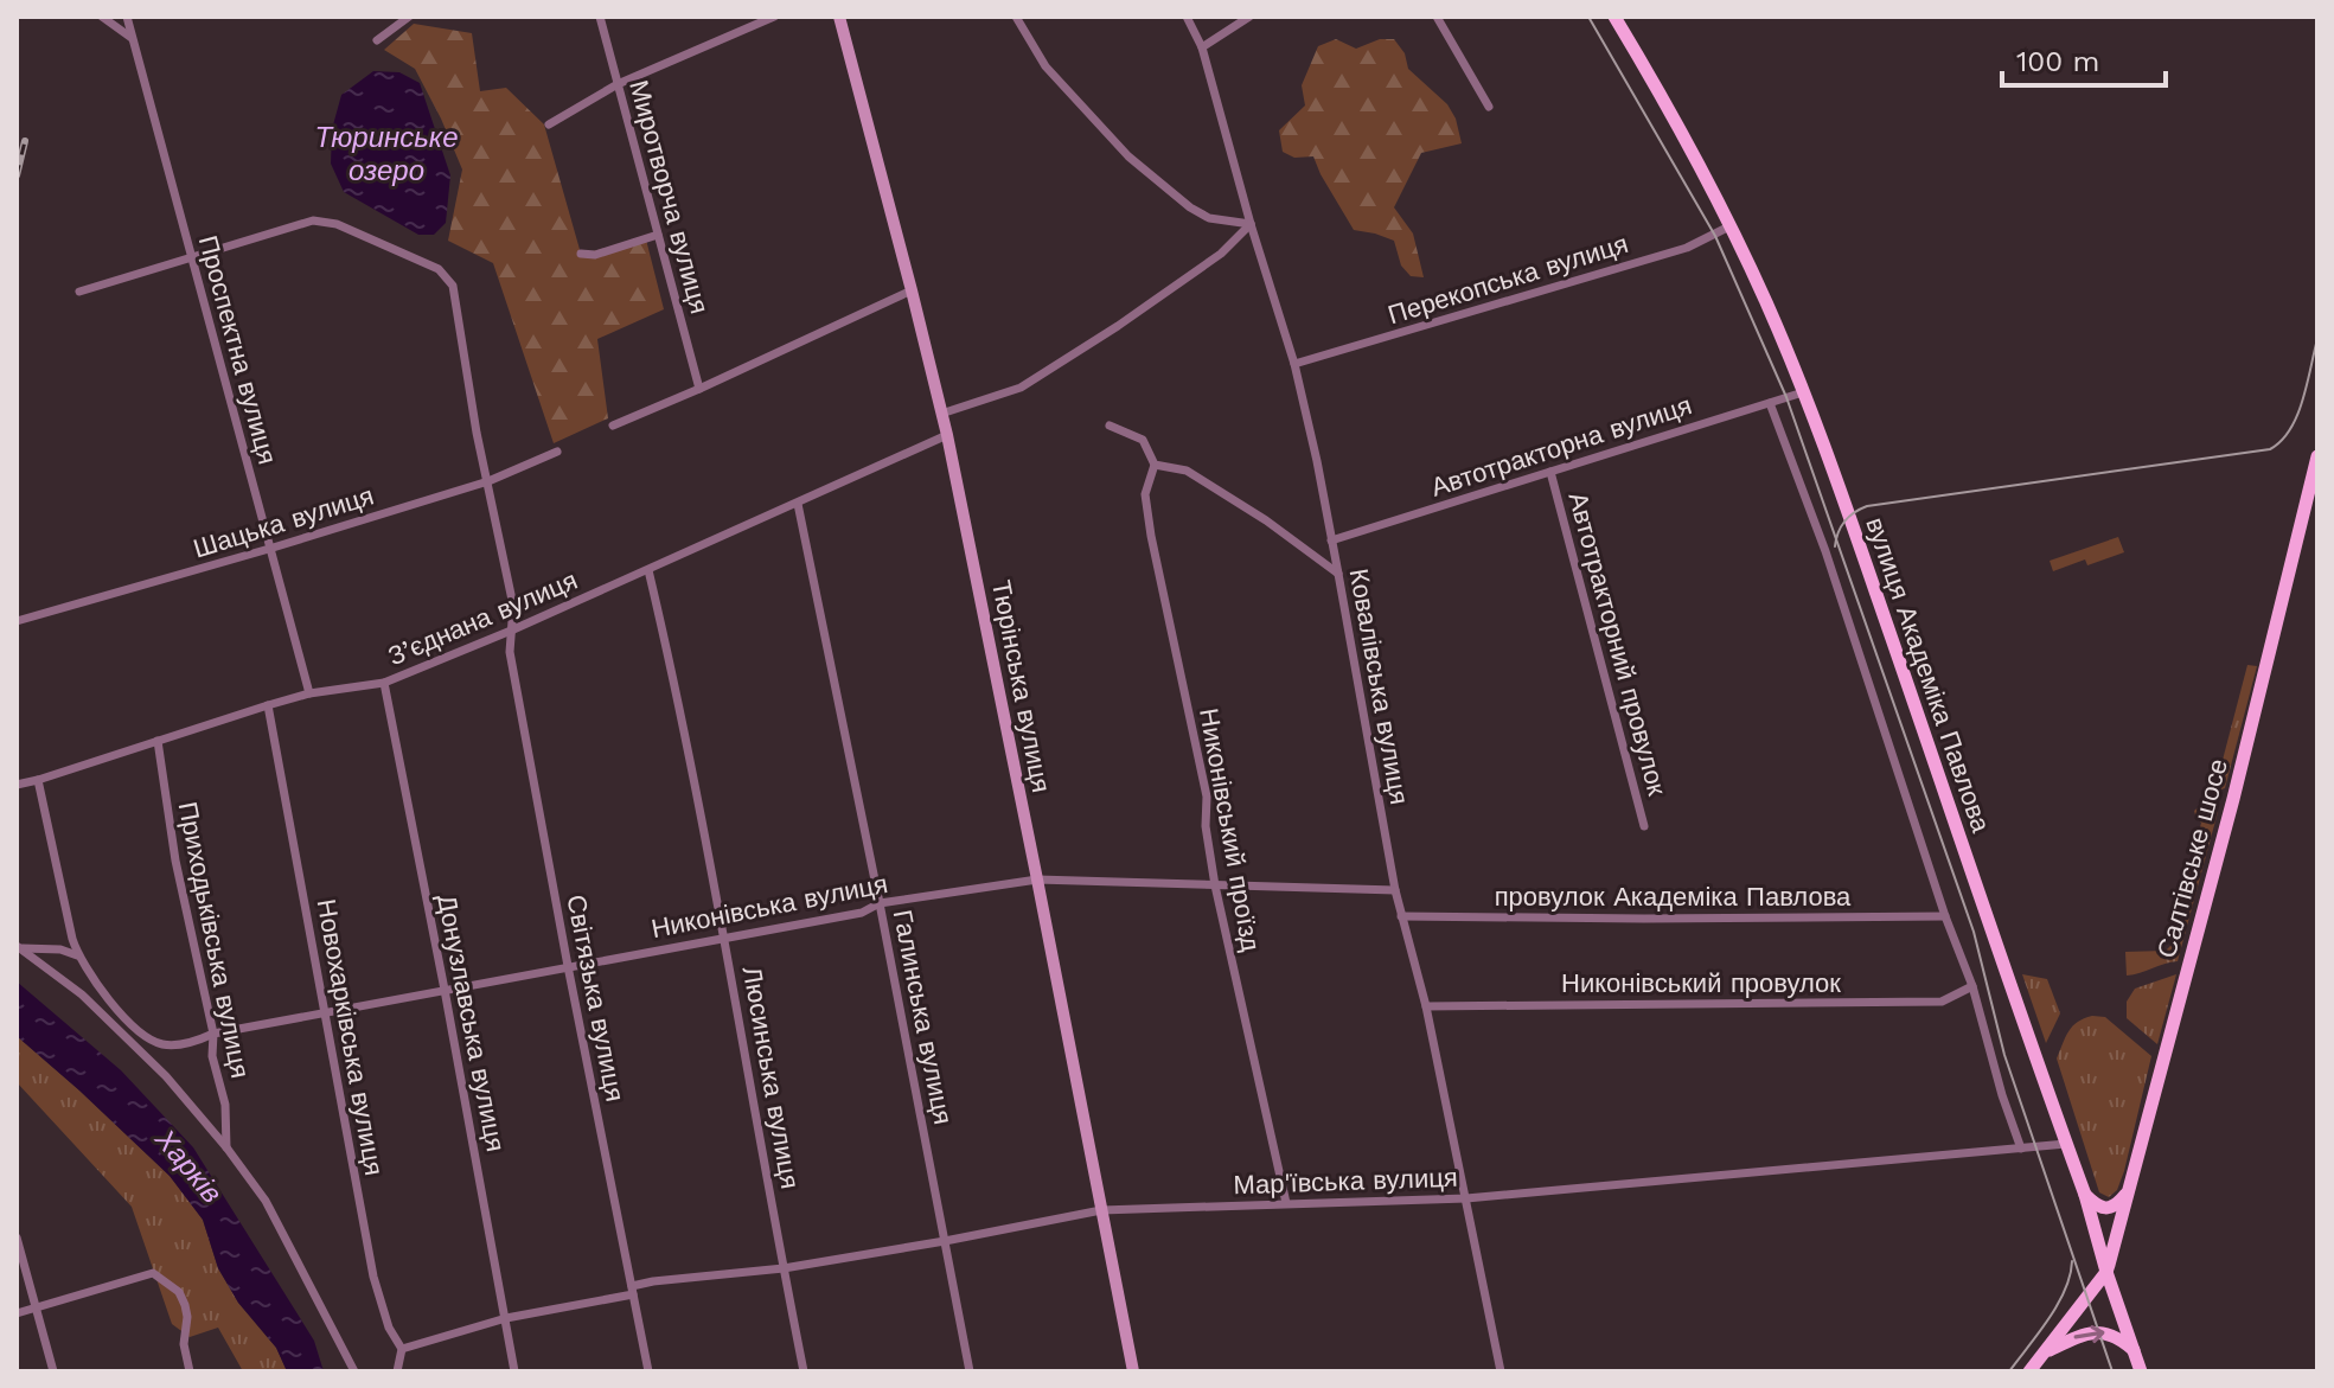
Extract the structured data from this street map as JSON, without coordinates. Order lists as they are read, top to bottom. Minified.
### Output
{"streets":{"main road":["вулиця Академіка Павлова","Тюрінська вулиця","Салтівське шосе"],"street":["Миротворча вулиця","Перекопська вулиця","Проспектна вулиця","Автотракторна вулиця","Шацька вулиця","З’єднана вулиця","Автотракторний провулок","Ковалівська вулиця","Никонівський проїзд","провулок Академіка Павлова","Никонівська вулиця","Приходьківська вулиця","Никонівський провулок","Світязька вулиця","Галинська вулиця","Донузлавська вулиця","Новохарківська вулиця","Люсинська вулиця","Мар'ївська вулиця"]},"crossings":[["Перекопська вулиця","вулиця Академіка Павлова"],["Перекопська вулиця","Ковалівська вулиця"],["Проспектна вулиця","Шацька вулиця"],["Проспектна вулиця","З’єднана вулиця"],["Проспектна вулиця","Світязька вулиця"],["Автотракторна вулиця","Автотракторний провулок"],["Автотракторна вулиця","вулиця Академіка Павлова"],["Автотракторна вулиця","Ковалівська вулиця"],["Шацька вулиця","Світязька вулиця"],["З’єднана вулиця","Тюрінська вулиця"],["З’єднана вулиця","Приходьківська вулиця"],["З’єднана вулиця","Світязька вулиця"],["З’єднана вулиця","Галинська вулиця"],["З’єднана вулиця","Донузлавська вулиця"],["З’єднана вулиця","Новохарківська вулиця"],["З’єднана вулиця","Люсинська вулиця"],["вулиця Академіка Павлова","Салтівське шосе"],["вулиця Академіка Павлова","Мар'ївська вулиця"],["Тюрінська вулиця","Никонівська вулиця"],["Тюрінська вулиця","Мар'ївська вулиця"],["Ковалівська вулиця","провулок Академіка Павлова"],["Ковалівська вулиця","Никонівська вулиця"],["Ковалівська вулиця","Никонівський провулок"],["Ковалівська вулиця","Мар'ївська вулиця"],["Никонівський проїзд","Никонівська вулиця"],["Никонівський проїзд","Мар'ївська вулиця"],["Никонівська вулиця","Приходьківська вулиця"],["Никонівська вулиця","Світязька вулиця"],["Никонівська вулиця","Галинська вулиця"],["Никонівська вулиця","Донузлавська вулиця"],["Никонівська вулиця","Новохарківська вулиця"],["Никонівська вулиця","Люсинська вулиця"],["Світязька вулиця","Мар'ївська вулиця"],["Галинська вулиця","Мар'ївська вулиця"],["Донузлавська вулиця","Мар'ївська вулиця"],["Новохарківська вулиця","Мар'ївська вулиця"],["Люсинська вулиця","Мар'ївська вулиця"]],"water":["Тюринське озеро","Харків"],"scale_bar":"100 m"}
